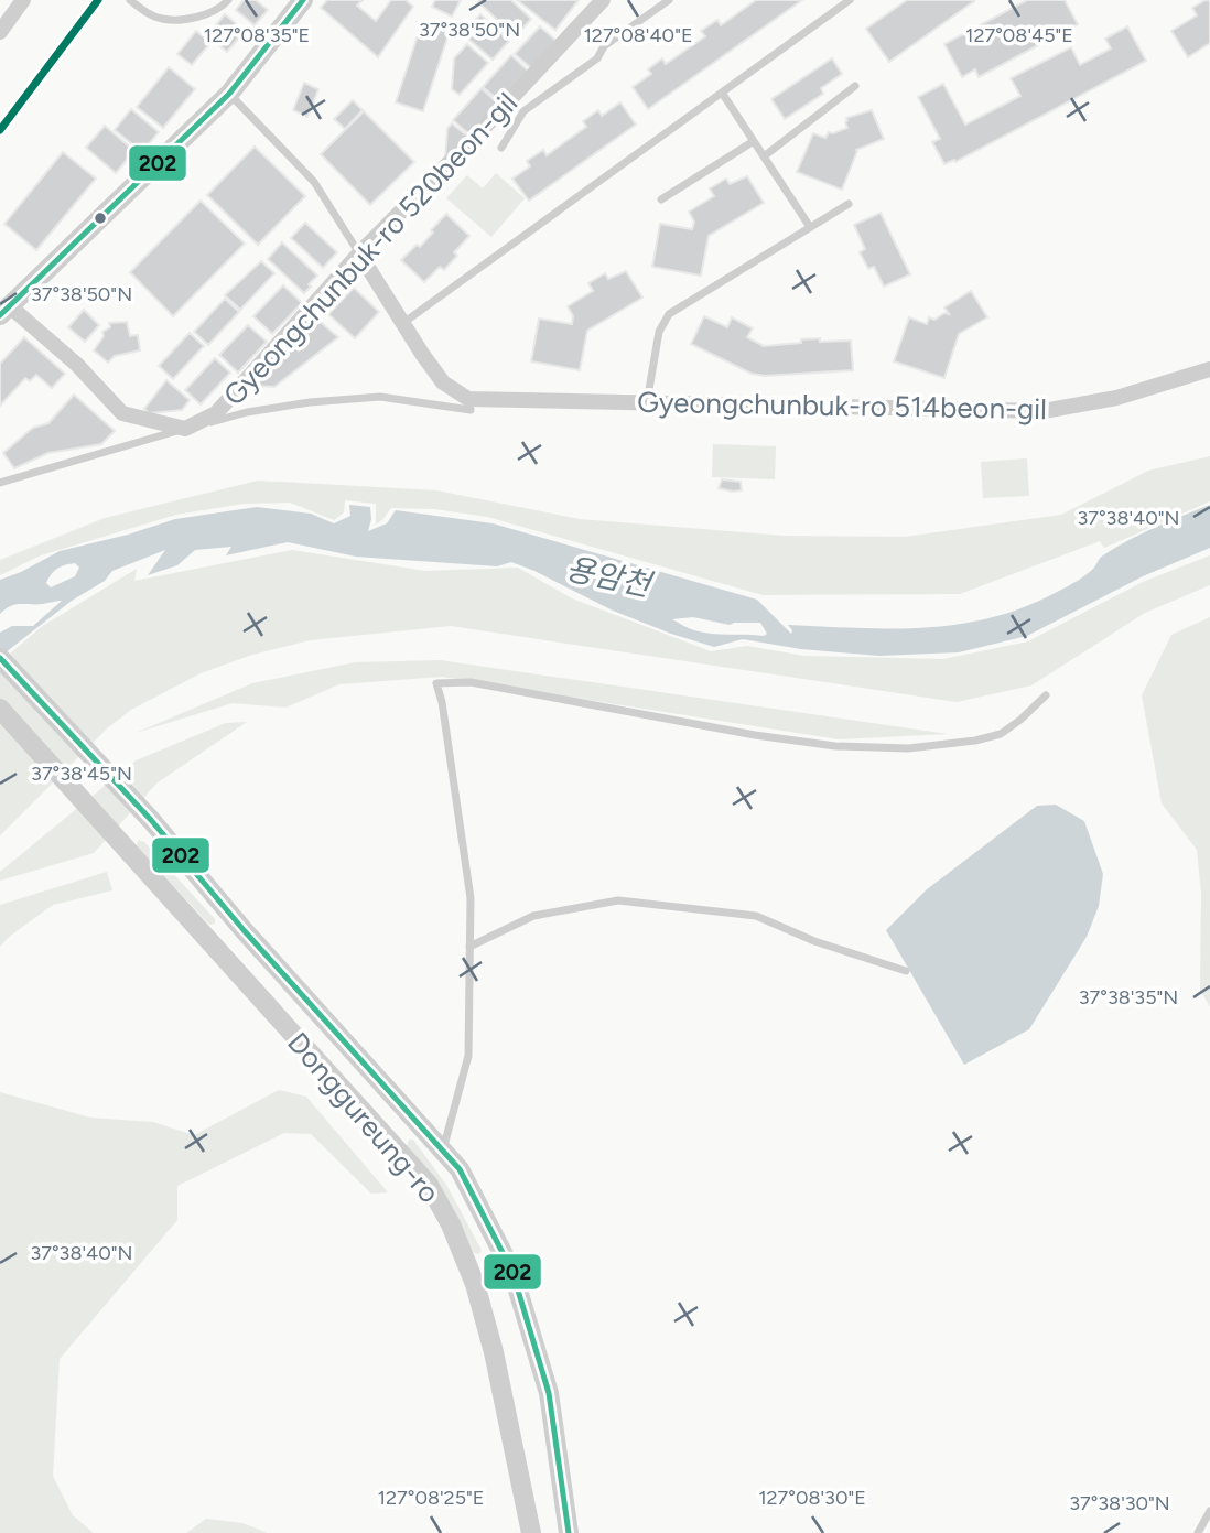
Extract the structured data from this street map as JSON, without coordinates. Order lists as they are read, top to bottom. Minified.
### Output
{"streets":{"street":["Gyeongchunbuk-ro 520beon-gil","Gyeongchunbuk-ro 514beon-gil","Donggureung-ro"]},"crossings":[["Gyeongchunbuk-ro 520beon-gil","Gyeongchunbuk-ro 514beon-gil"]],"water":["용암천"],"lines":["transit line 202"],"coordinates":["37°38'50\"N","127°08'40\"E","127°08'45\"E","127°08'35\"E","37°38'40\"N","37°38'45\"N","37°38'35\"N","127°08'25\"E","127°08'30\"E","37°38'30\"N"]}
